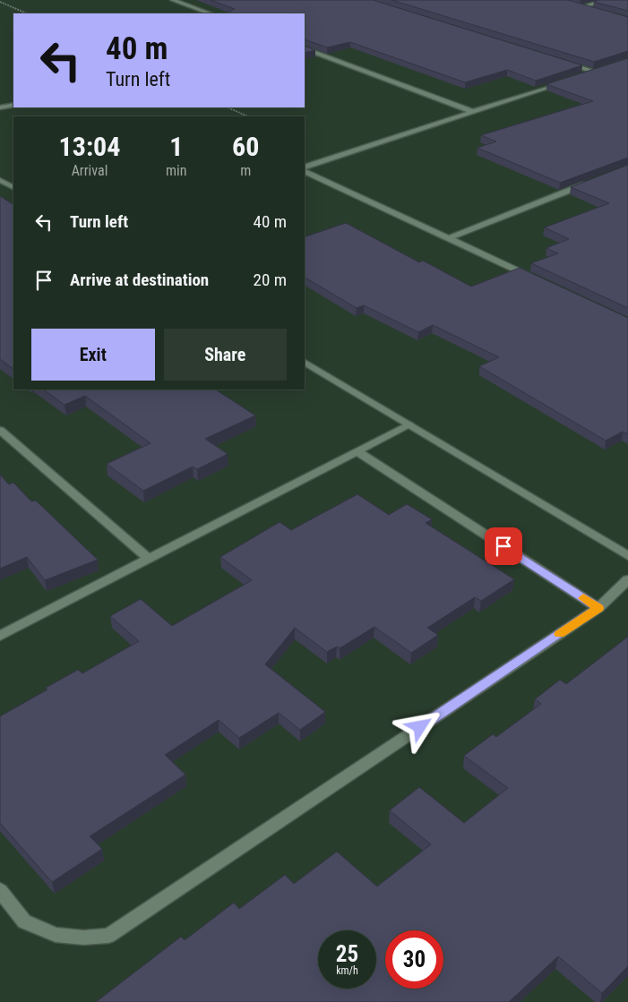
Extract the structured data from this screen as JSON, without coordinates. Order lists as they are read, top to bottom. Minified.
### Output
{"page":{"turn":["40 m","Turn left"],"eta":["13:04","Arrival","1","min","60","m"],"list":[{"name":"Turn left","value":"40 m"},{"name":"Arrive at destination","value":"20 m"}],"buttons":["Exit","Share"],"speed":"25 km/h","limit":"30"}}
